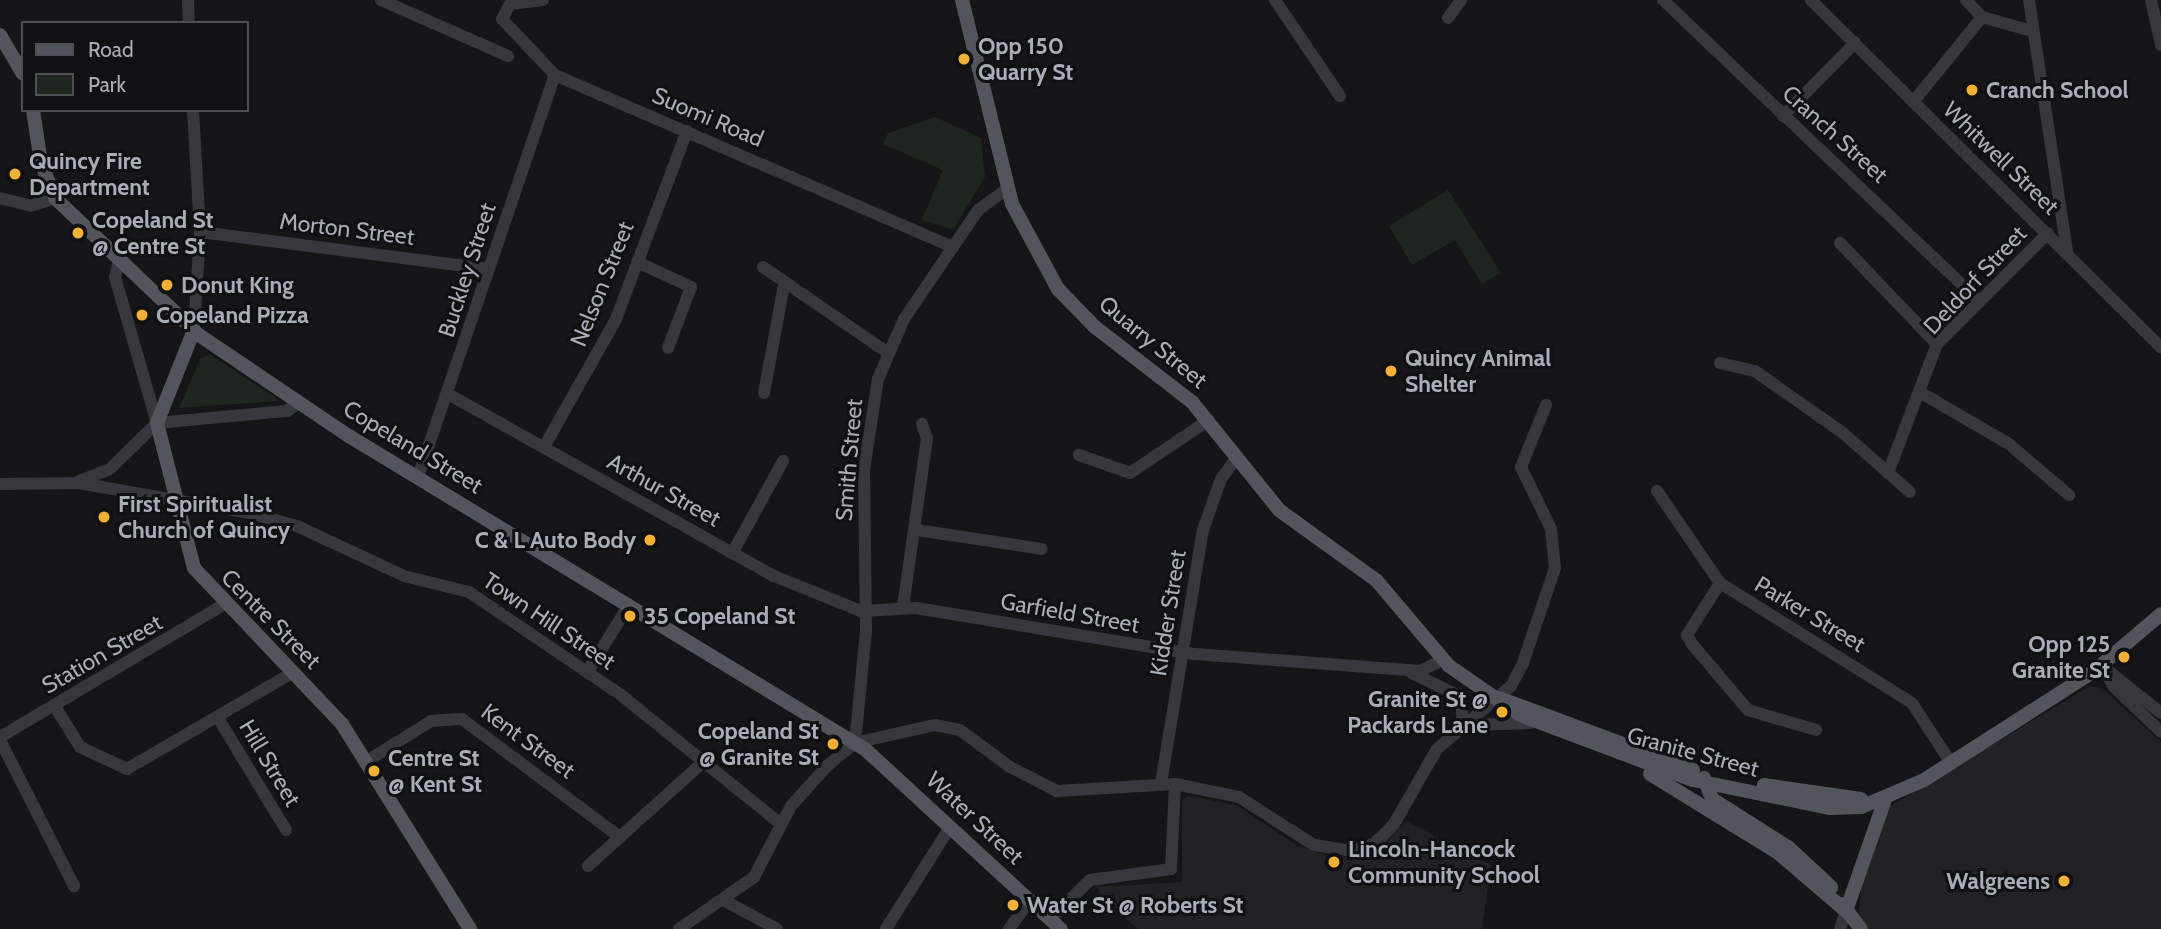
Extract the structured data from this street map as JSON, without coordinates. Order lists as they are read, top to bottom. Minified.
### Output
{"streets":{"main road":["Quarry Street","Copeland Street","Centre Street","Granite Street","Water Street"],"street":["Suomi Road","Cranch Street","Whitwell Street","Morton Street","Buckley Street","Deldorf Street","Nelson Street","Smith Street","Arthur Street","Garfield Street","Kidder Street","Parker Street","Town Hill Street","Station Street","Kent Street","Hill Street"]},"crossings":[["Suomi Road","Buckley Street"],["Suomi Road","Nelson Street"],["Suomi Road","Smith Street"],["Cranch Street","Deldorf Street"],["Whitwell Street","Deldorf Street"],["Morton Street","Buckley Street"],["Buckley Street","Copeland Street"],["Buckley Street","Arthur Street"],["Nelson Street","Arthur Street"],["Quarry Street","Smith Street"],["Quarry Street","Garfield Street"],["Quarry Street","Kidder Street"],["Quarry Street","Granite Street"],["Copeland Street","Centre Street"],["Copeland Street","Water Street"],["Smith Street","Arthur Street"],["Smith Street","Garfield Street"],["Arthur Street","Garfield Street"],["Garfield Street","Kidder Street"],["Kidder Street","Water Street"],["Parker Street","Granite Street"],["Centre Street","Town Hill Street"],["Centre Street","Station Street"],["Centre Street","Kent Street"]],"places":["Opp 150 Quarry St","Cranch School","Quincy Fire Department","Copeland St @ Centre St","Donut King","Copeland Pizza","Quincy Animal Shelter","First Spiritualist Church of Quincy","C & L Auto Body","35 Copeland St","Opp 125 Granite St","Granite St @ Packards Lane","Copeland St @ Granite St","Centre St @ Kent St","Lincoln-Hancock Community School","Walgreens","Water St @ Roberts St"],"legend":["Road","Park"]}
